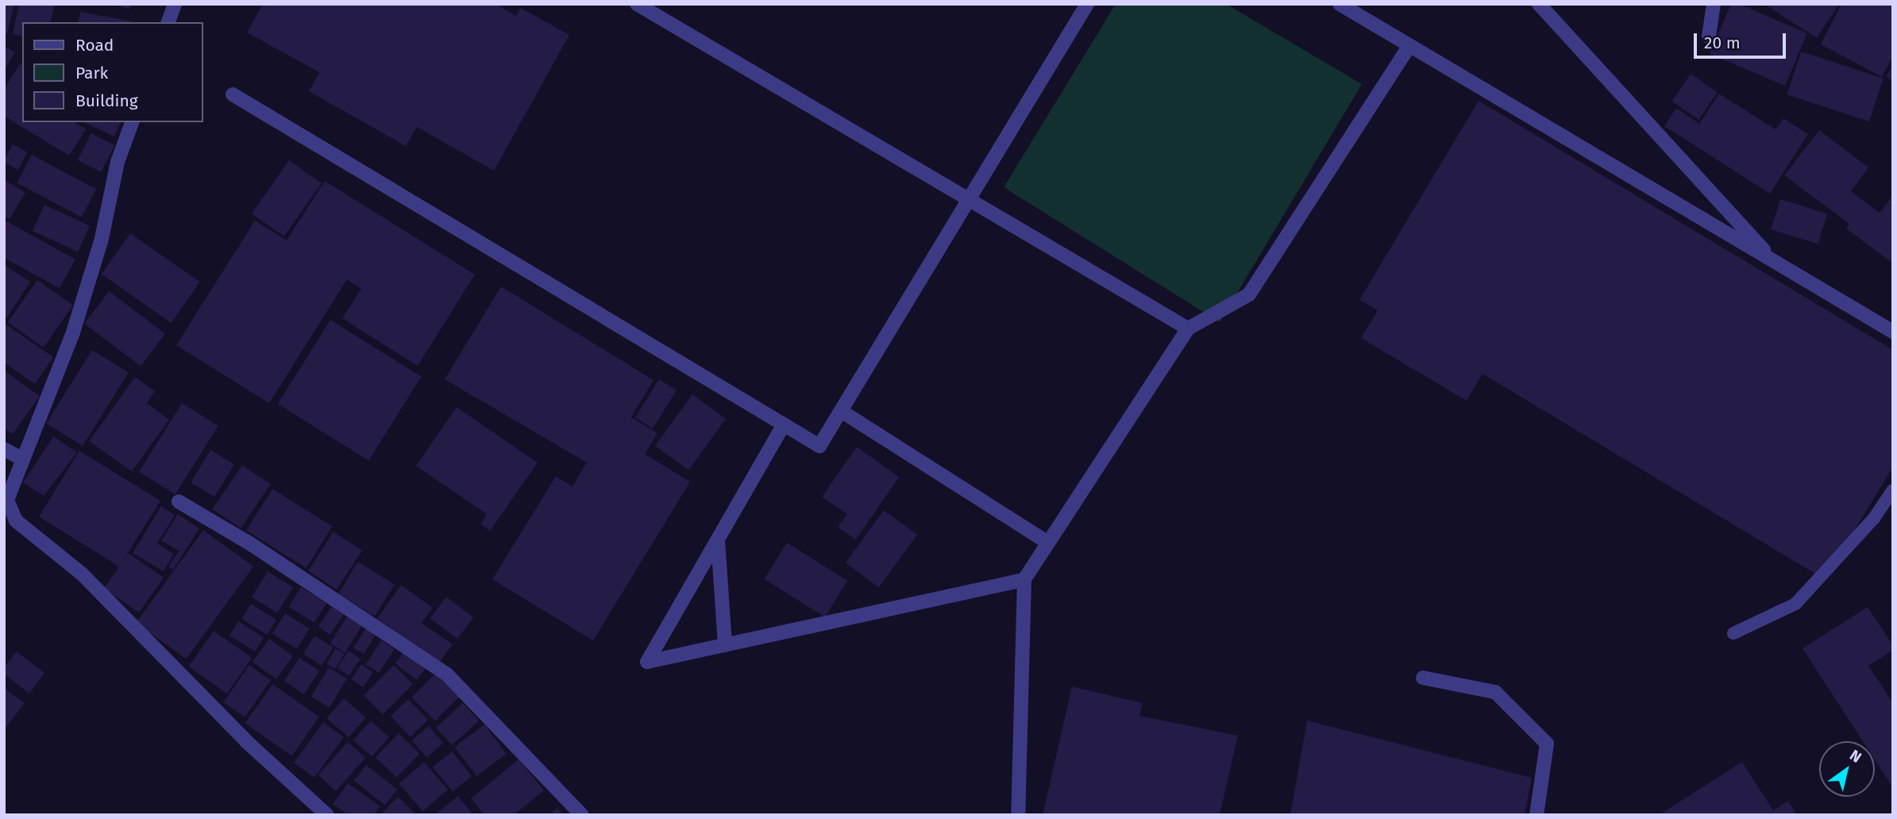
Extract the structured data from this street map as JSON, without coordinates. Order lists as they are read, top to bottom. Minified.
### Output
{"legend":["Road","Park","Building"],"scale_bar":"20 m","north":"top right"}
